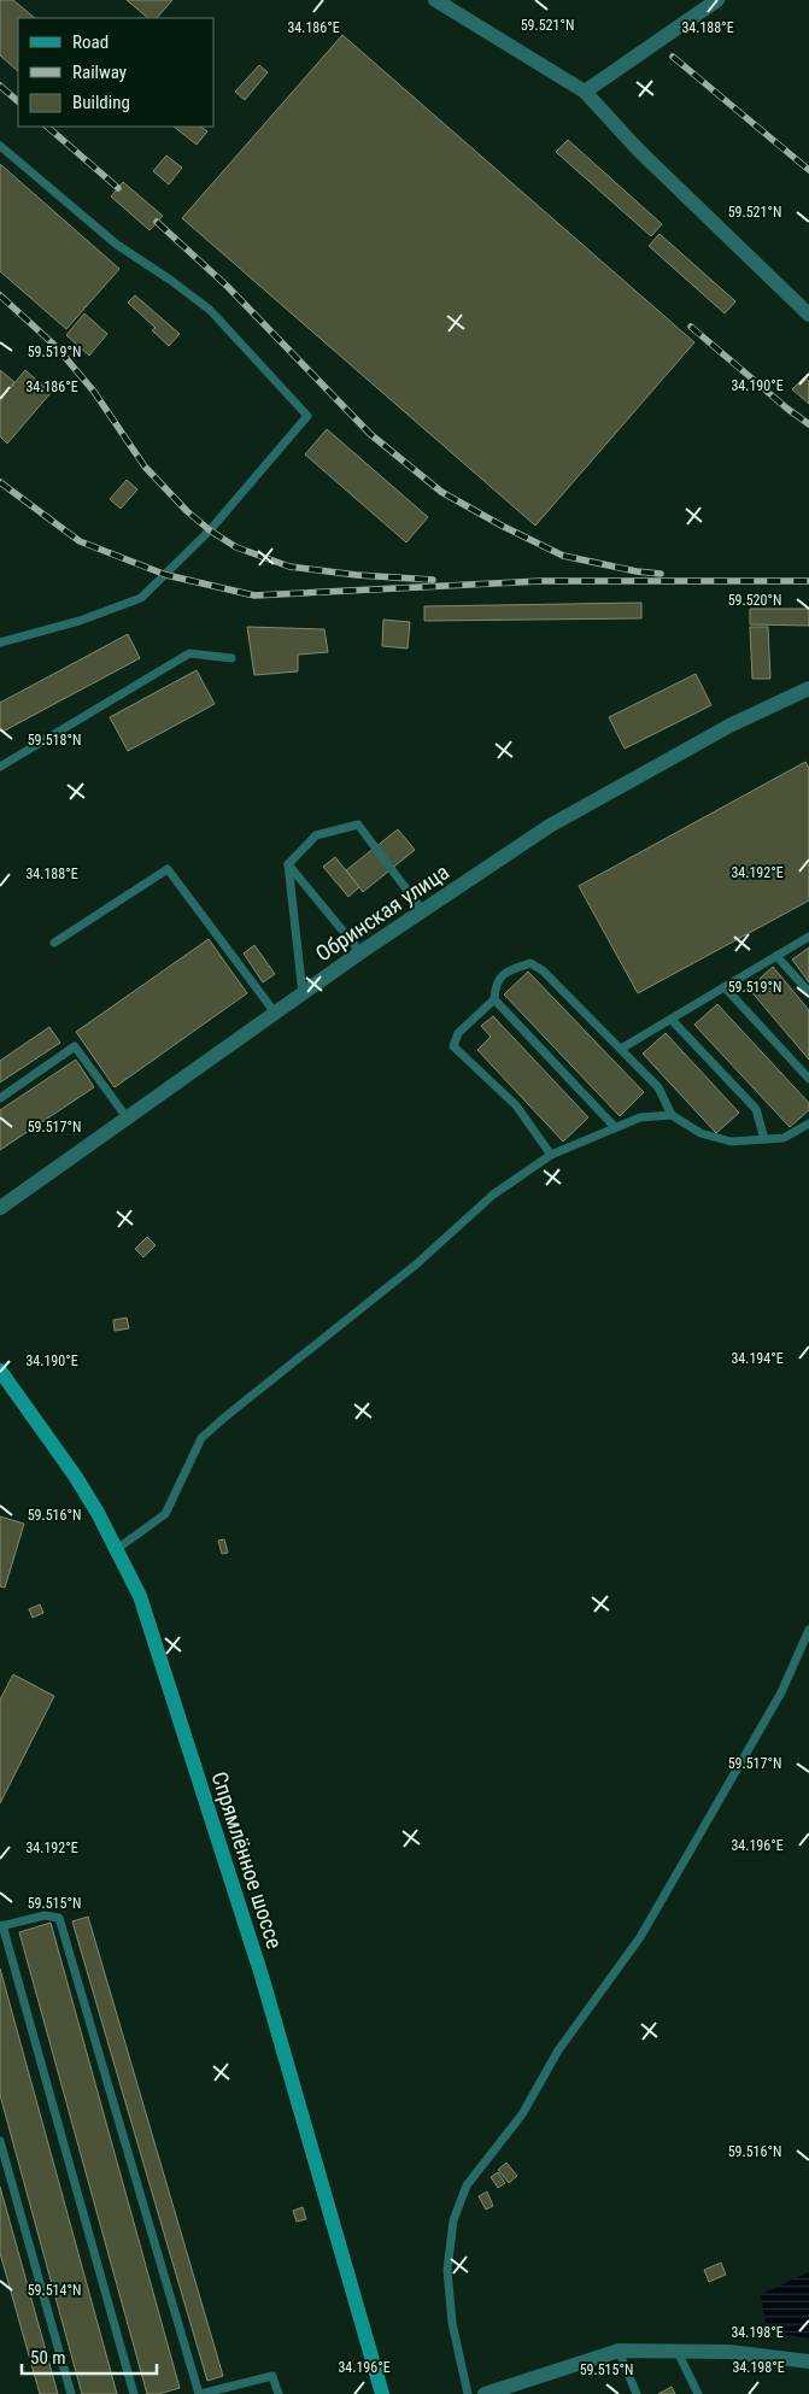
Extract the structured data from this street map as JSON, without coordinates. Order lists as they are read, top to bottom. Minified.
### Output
{"streets":{"main road":["Спрямлённое шоссе"],"street":["Обринская улица"]},"legend":["Road","Railway","Building"],"scale_bar":"50 m","coordinates":["59.521°N","34.186°E","34.188°E","59.519°N","34.190°E","59.520°N","59.518°N","34.192°E","59.517°N","34.194°E","59.516°N","34.196°E","59.515°N","59.514°N","34.198°E"]}
